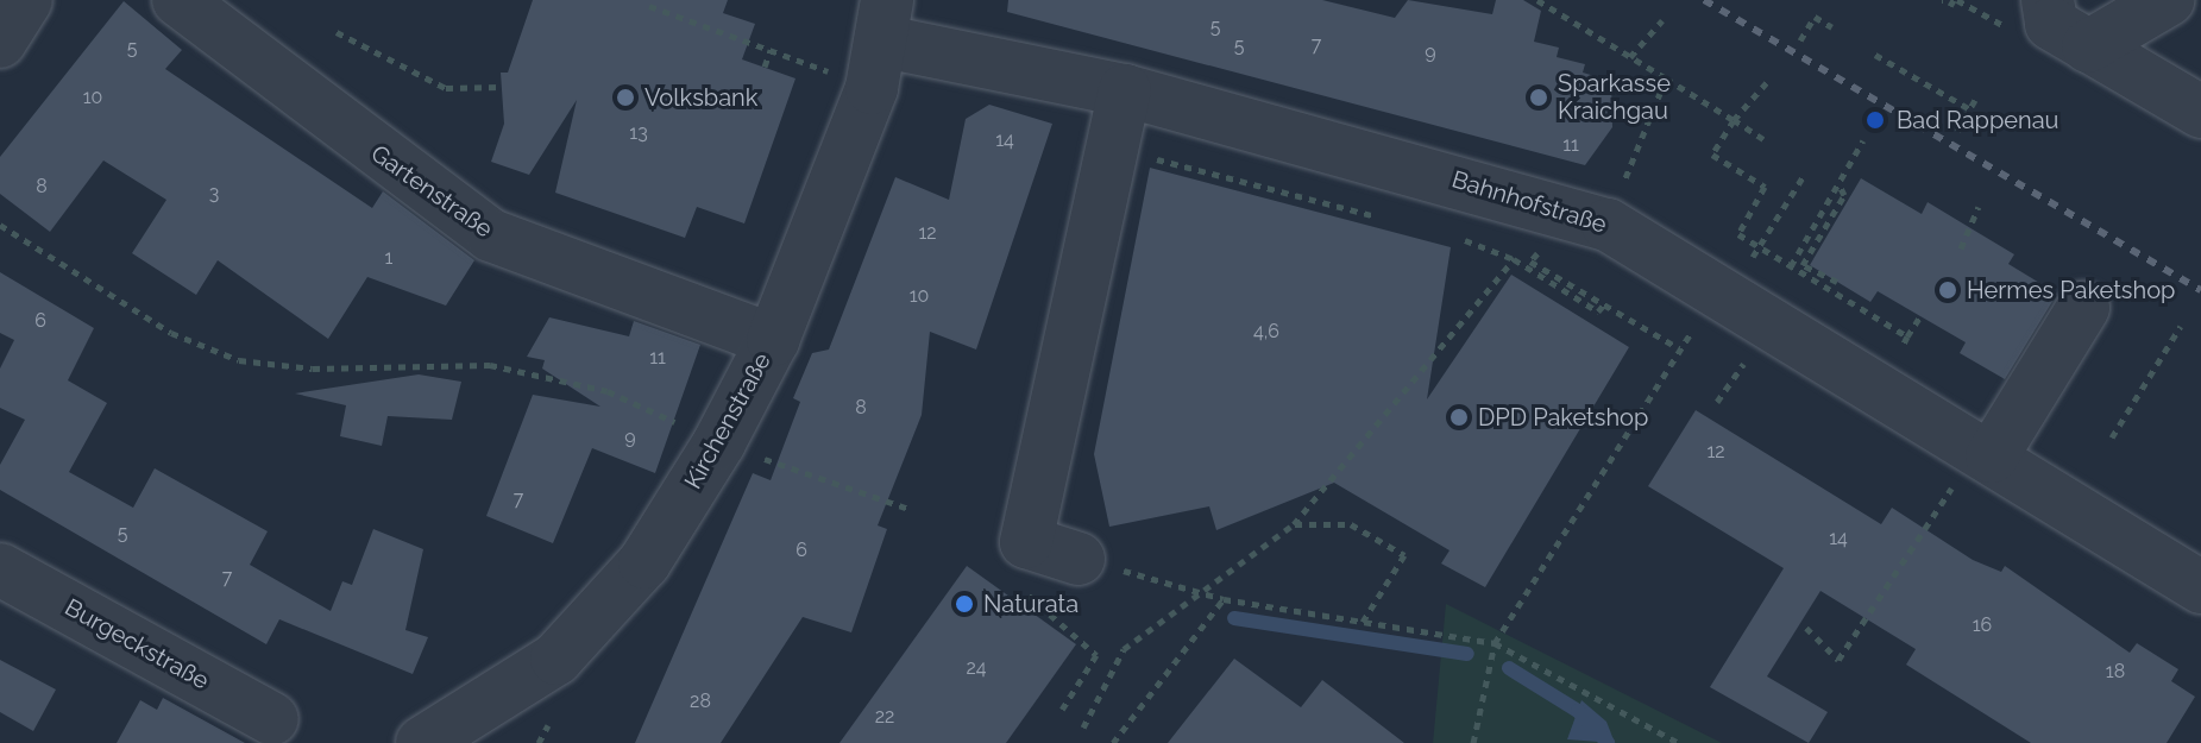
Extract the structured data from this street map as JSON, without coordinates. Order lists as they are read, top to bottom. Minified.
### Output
{"streets":{"street":["Gartenstraße","Bahnhofstraße","Kirchenstraße","Burgeckstraße"]},"crossings":[["Gartenstraße","Kirchenstraße"],["Bahnhofstraße","Kirchenstraße"]],"places":["Volksbank","Sparkasse Kraichgau","Bad Rappenau","Hermes Paketshop","DPD Paketshop","Naturata"],"house_numbers":["5","7","5","5","9","10","13","14","11","8","3","12","1","10","6","4,6","11","8","9","12","7","5","14","6","7","16","24","18","28","22"]}
